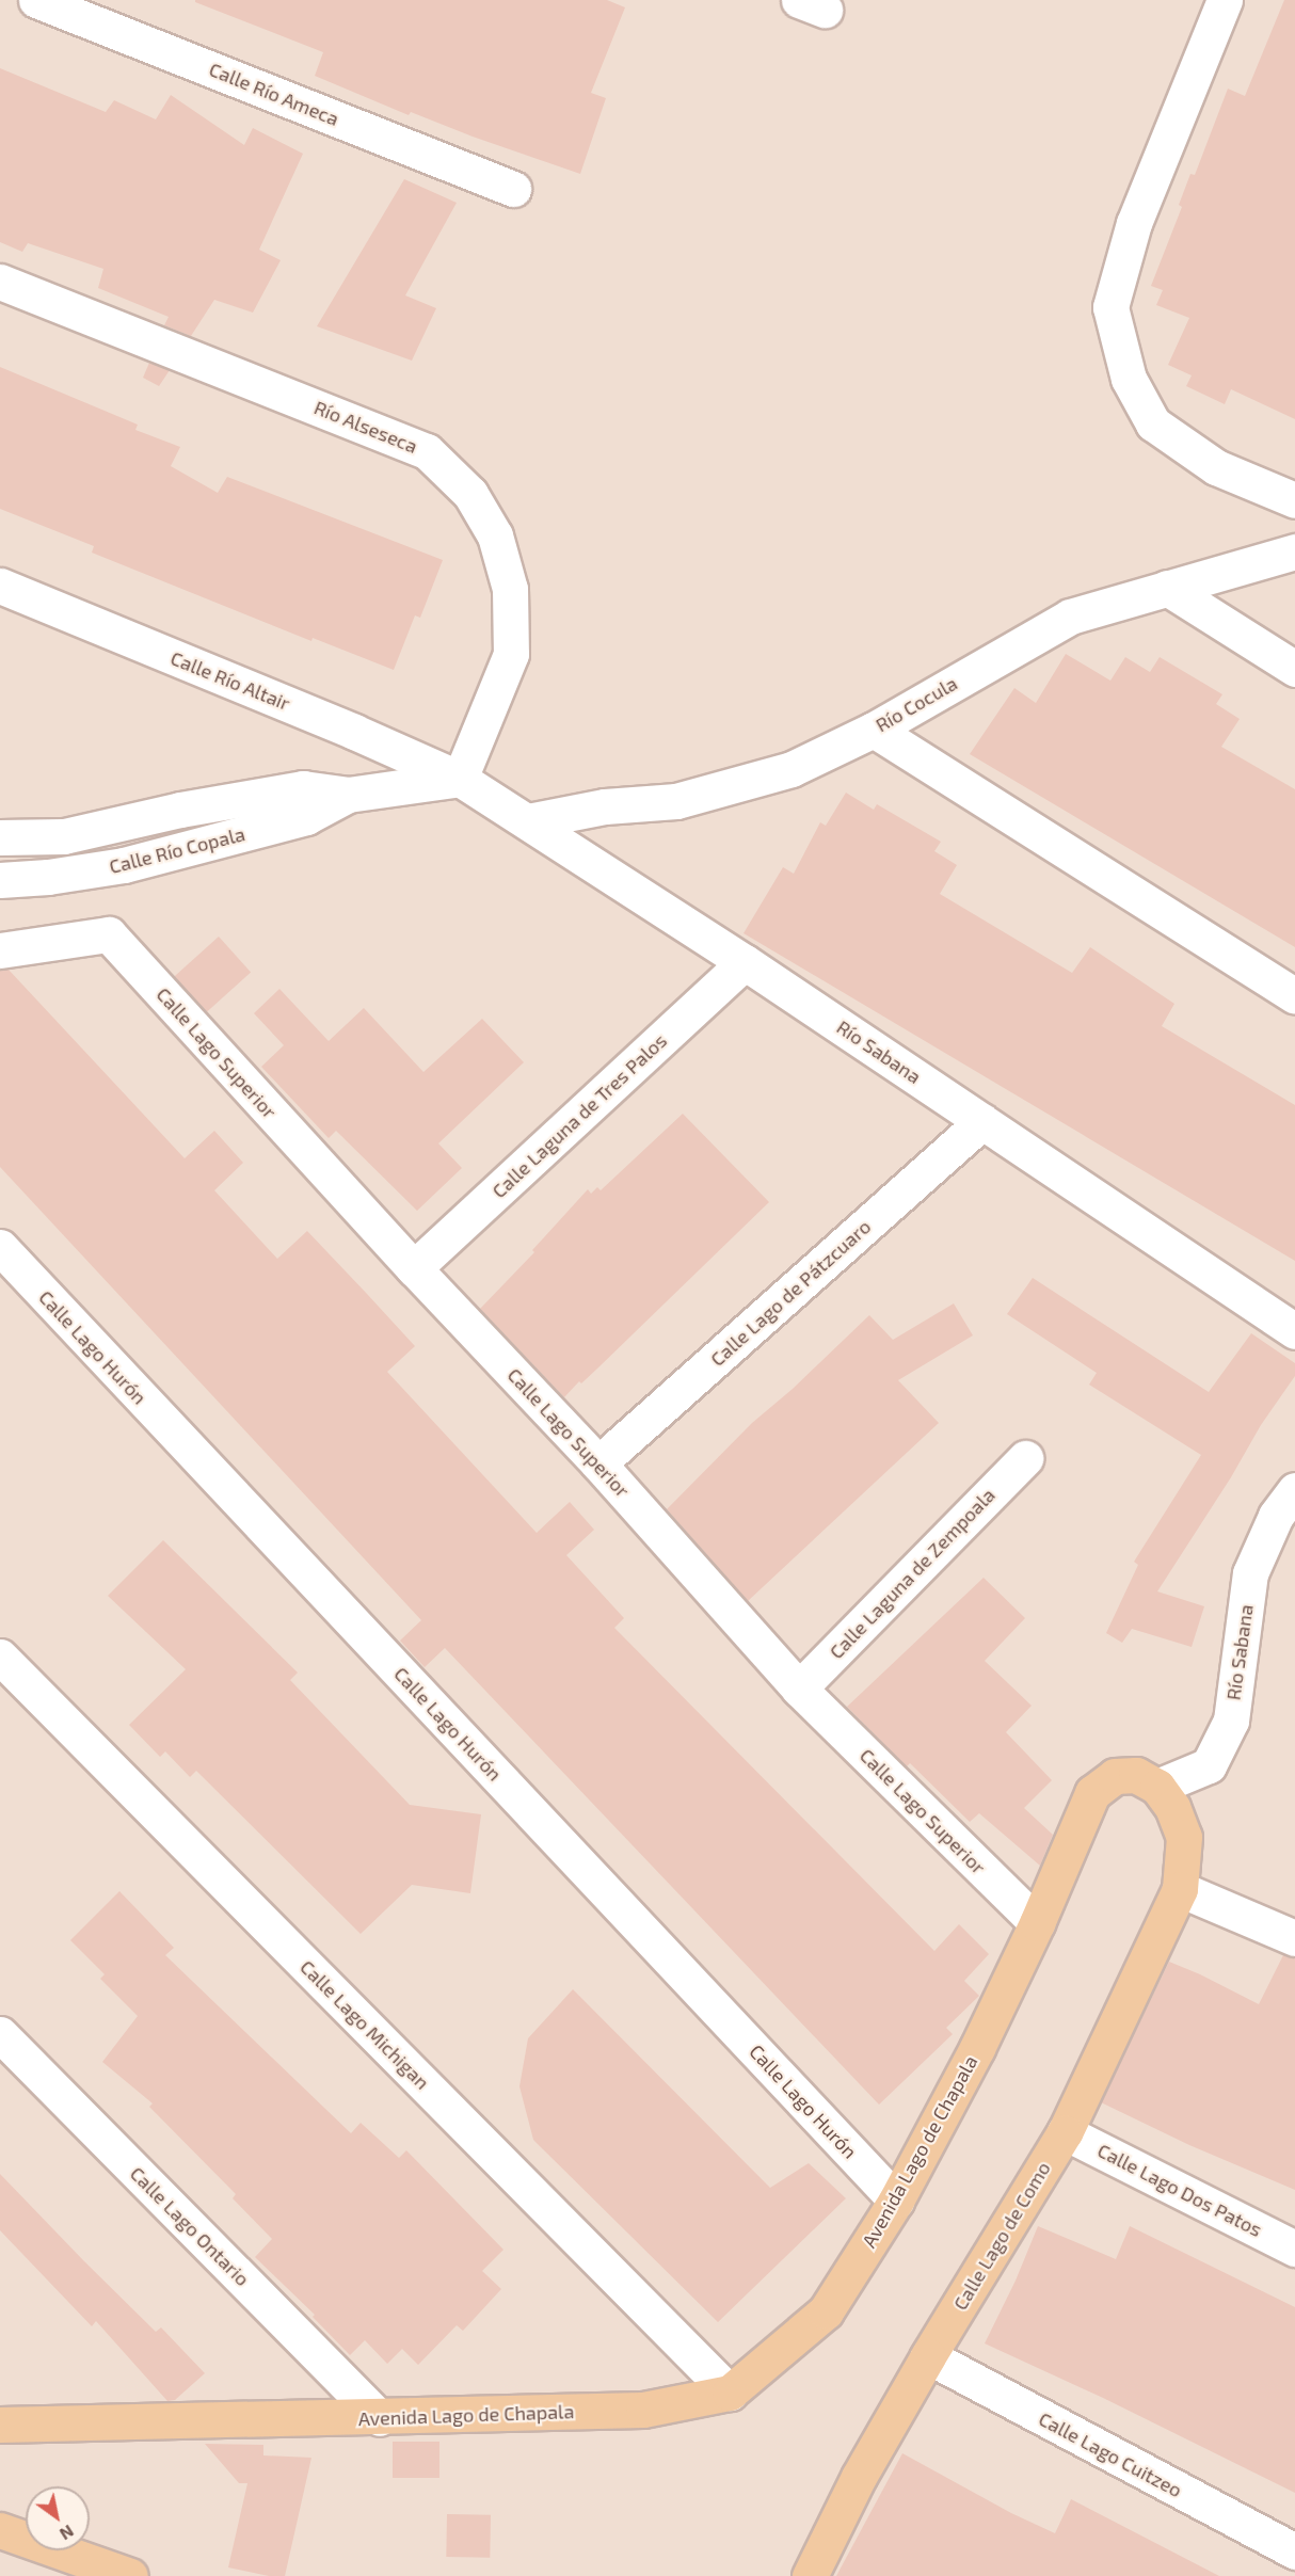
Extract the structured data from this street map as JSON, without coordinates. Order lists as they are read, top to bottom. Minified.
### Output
{"streets":{"main road":["Avenida Lago de Chapala","Calle Lago de Como"],"street":["Calle Río Ameca","Río Alseseca","Calle Río Altair","Río Cocula","Calle Río Copala","Río Sabana","Calle Lago Superior","Calle Laguna de Tres Palos","Calle Lago de Pátzcuaro","Calle Lago Hurón","Calle Laguna de Zempoala","Calle Lago Michigan","Calle Lago Dos Patos","Calle Lago Ontario","Calle Lago Cuitzeo"]},"crossings":[["Río Alseseca","Calle Río Altair"],["Río Alseseca","Calle Río Copala"],["Río Alseseca","Río Sabana"],["Calle Río Altair","Calle Río Copala"],["Calle Río Altair","Río Sabana"],["Río Cocula","Río Sabana"],["Calle Río Copala","Río Sabana"],["Río Sabana","Calle Laguna de Tres Palos"],["Río Sabana","Calle Lago de Pátzcuaro"],["Río Sabana","Avenida Lago de Chapala"],["Calle Lago Superior","Calle Laguna de Tres Palos"],["Calle Lago Superior","Calle Lago de Pátzcuaro"],["Calle Lago Superior","Calle Laguna de Zempoala"],["Calle Lago Superior","Avenida Lago de Chapala"],["Calle Lago Hurón","Avenida Lago de Chapala"],["Calle Lago Michigan","Avenida Lago de Chapala"],["Avenida Lago de Chapala","Calle Lago Ontario"],["Calle Lago Dos Patos","Calle Lago de Como"],["Calle Lago de Como","Calle Lago Cuitzeo"]],"north":"bottom right"}
